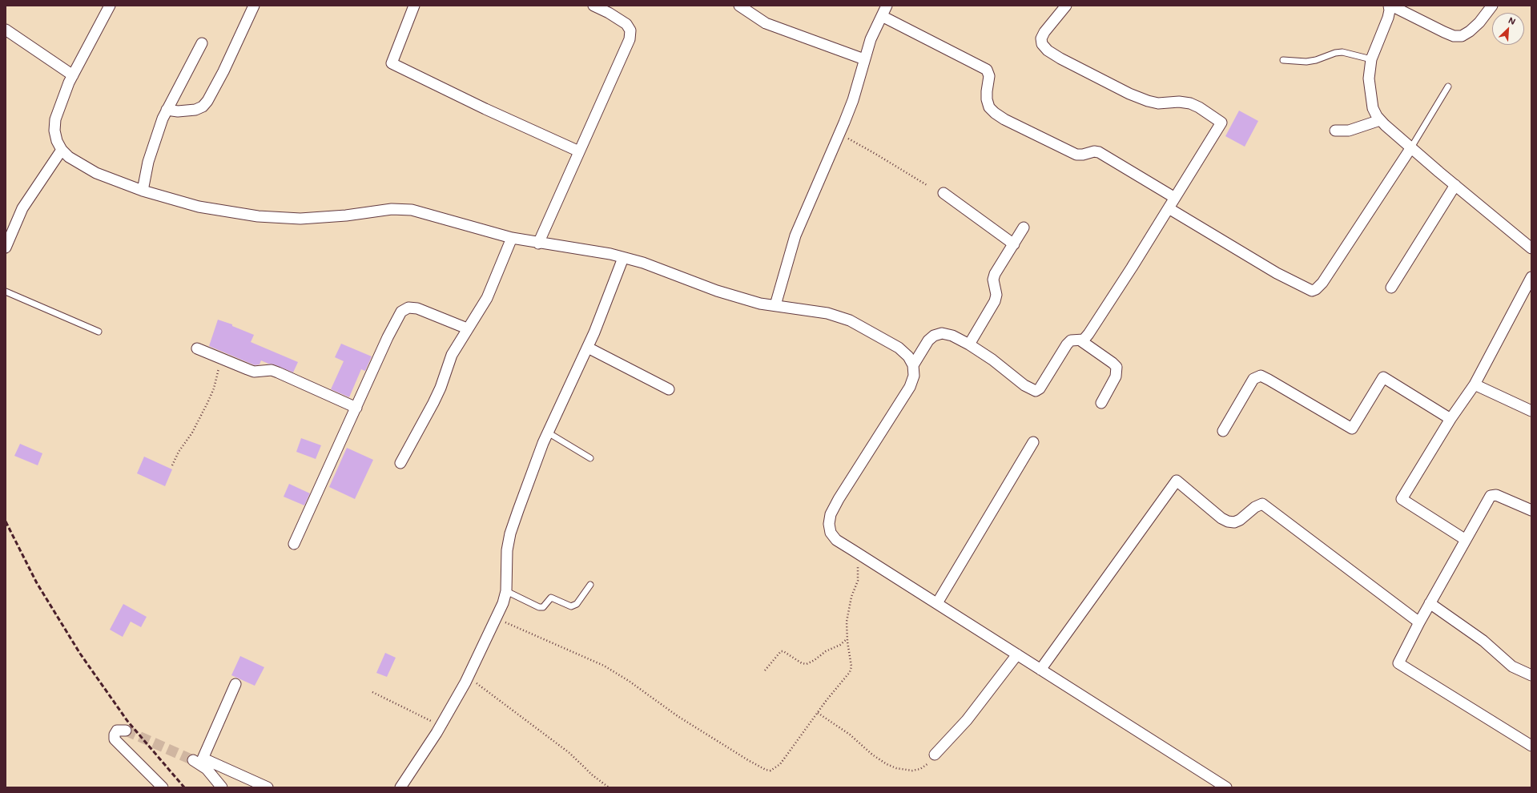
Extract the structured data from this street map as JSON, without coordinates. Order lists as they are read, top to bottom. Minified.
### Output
{"north":"top right"}
